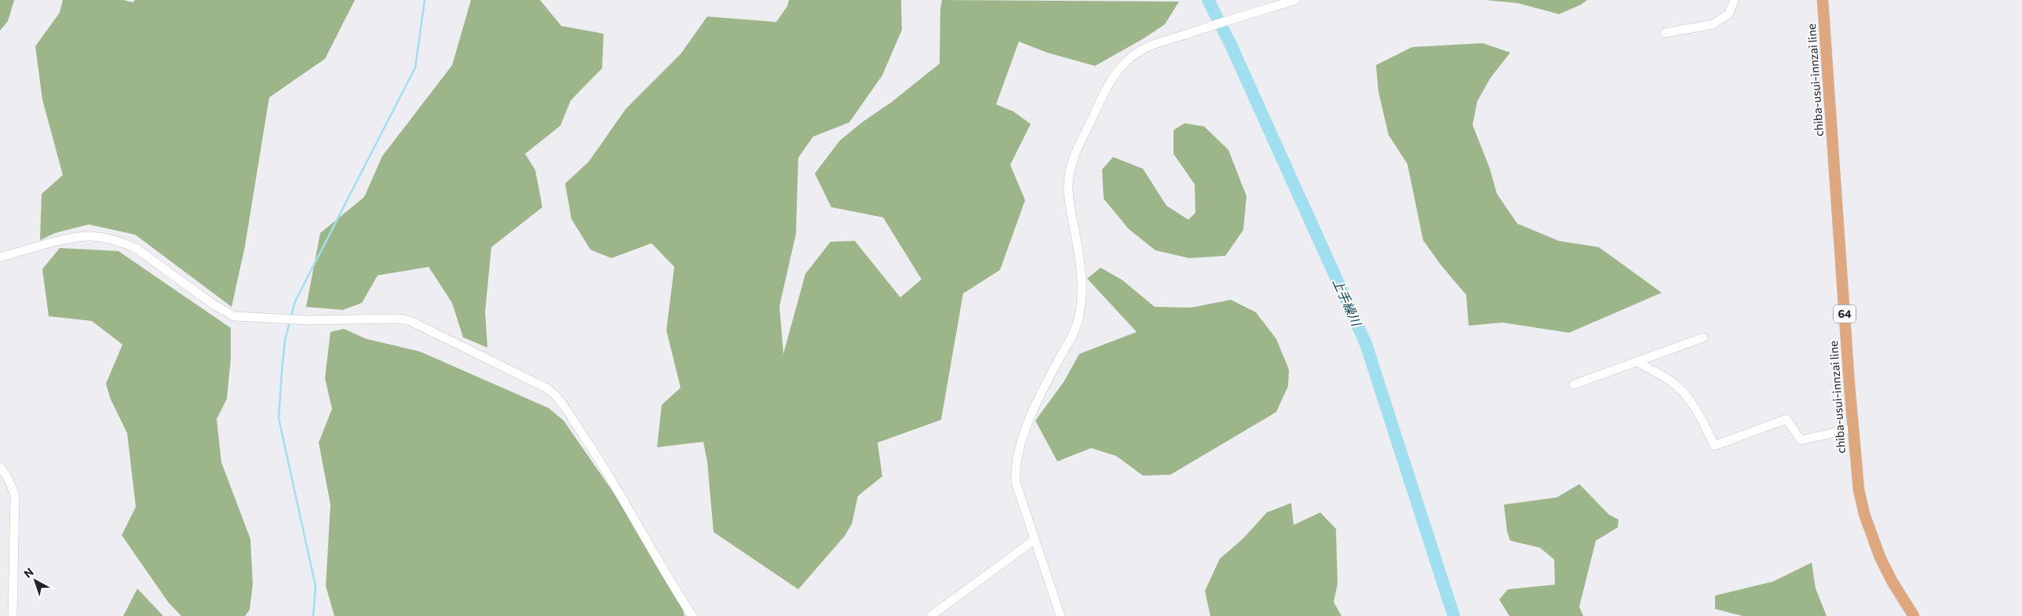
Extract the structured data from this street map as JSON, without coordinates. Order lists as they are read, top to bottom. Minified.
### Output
{"streets":{"main road":["chiba-usui-innzai line","64"]},"water":["上手繰川"],"north":"top left"}
